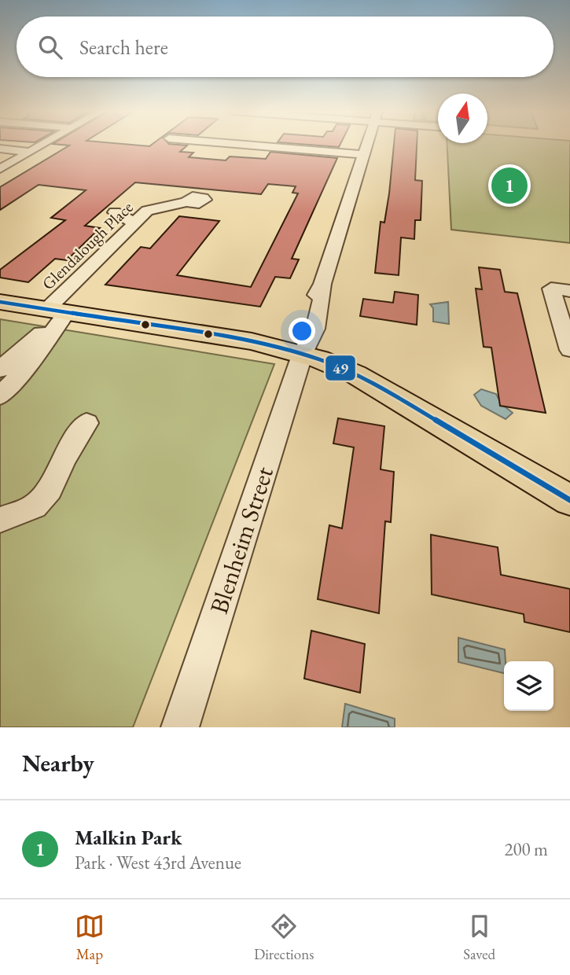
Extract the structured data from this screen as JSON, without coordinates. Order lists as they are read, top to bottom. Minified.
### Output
{"streets":{"street":["Glendalough Place","Blenheim Street"]},"lines":["transit line 49"],"north":"top","page":{"search":"Search here","pins":"1","heading":"Nearby","list":[{"mark":"1","name":"Malkin Park","note":"Park · West 43rd Avenue","value":"200 m"}],"nav":["Map","Directions","Saved"]}}
